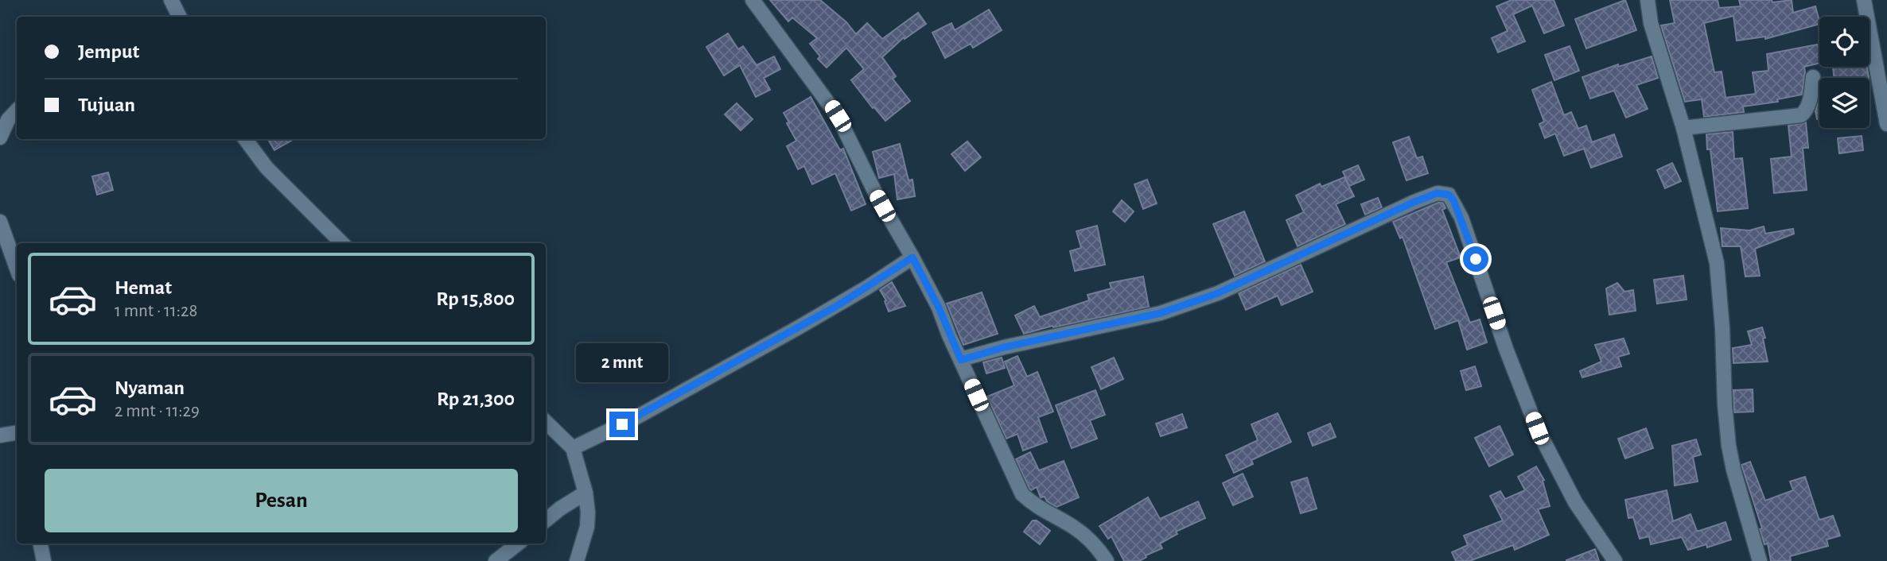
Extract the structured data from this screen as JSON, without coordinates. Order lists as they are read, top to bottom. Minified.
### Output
{"page":{"banner":["Jemput","Tujuan"],"list":[{"name":"Hemat","note":"1 mnt · 11:28","value":"Rp 15,800"},{"name":"Nyaman","note":"2 mnt · 11:29","value":"Rp 21,300"}],"bubble":"2 mnt","buttons":"Pesan"}}
